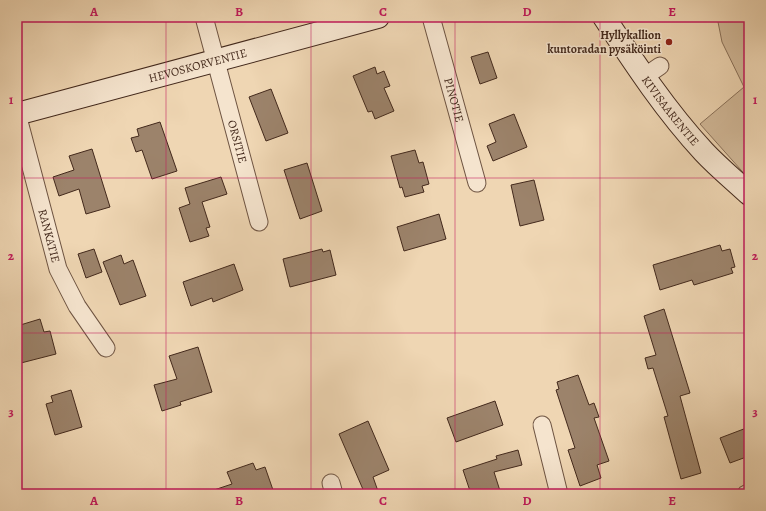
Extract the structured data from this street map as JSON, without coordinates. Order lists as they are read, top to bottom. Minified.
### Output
{"streets":{"street":["HEVOSKORVENTIE","PINOTIE","KIVISAARENTIE","ORSITIE","RANKATIE"]},"crossings":[["HEVOSKORVENTIE","ORSITIE"],["HEVOSKORVENTIE","RANKATIE"]],"places":["Hyllykallion kuntoradan pysäköinti"],"grid":{"columns":["A","B","C","D","E"],"rows":["1","2","3"]}}
